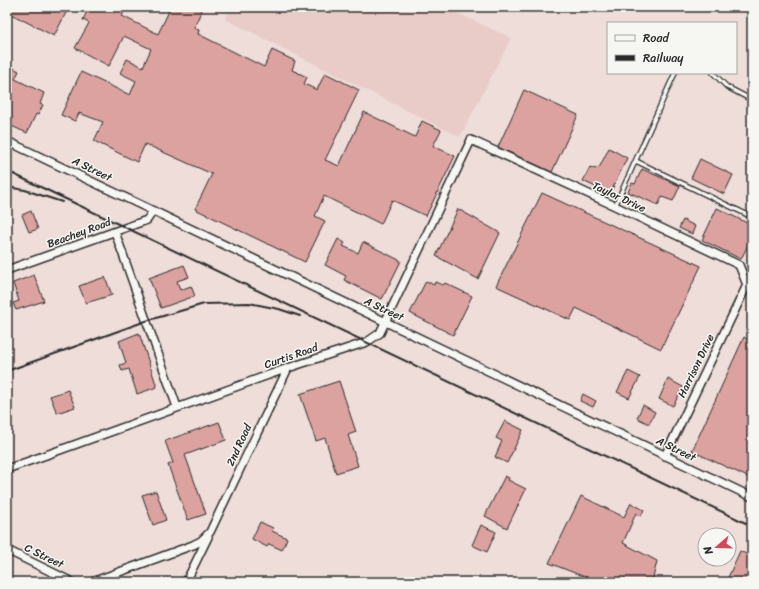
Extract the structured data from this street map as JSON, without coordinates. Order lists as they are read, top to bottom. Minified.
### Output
{"streets":{"street":["A Street","Taylor Drive","Beachey Road","Curtis Road","Harrison Drive","2nd Road","C Street"]},"crossings":[["A Street","Beachey Road"],["A Street","Curtis Road"],["A Street","Harrison Drive"],["Taylor Drive","Curtis Road"],["Taylor Drive","Harrison Drive"],["Curtis Road","2nd Road"]],"legend":["Road","Railway"],"north":"left"}
